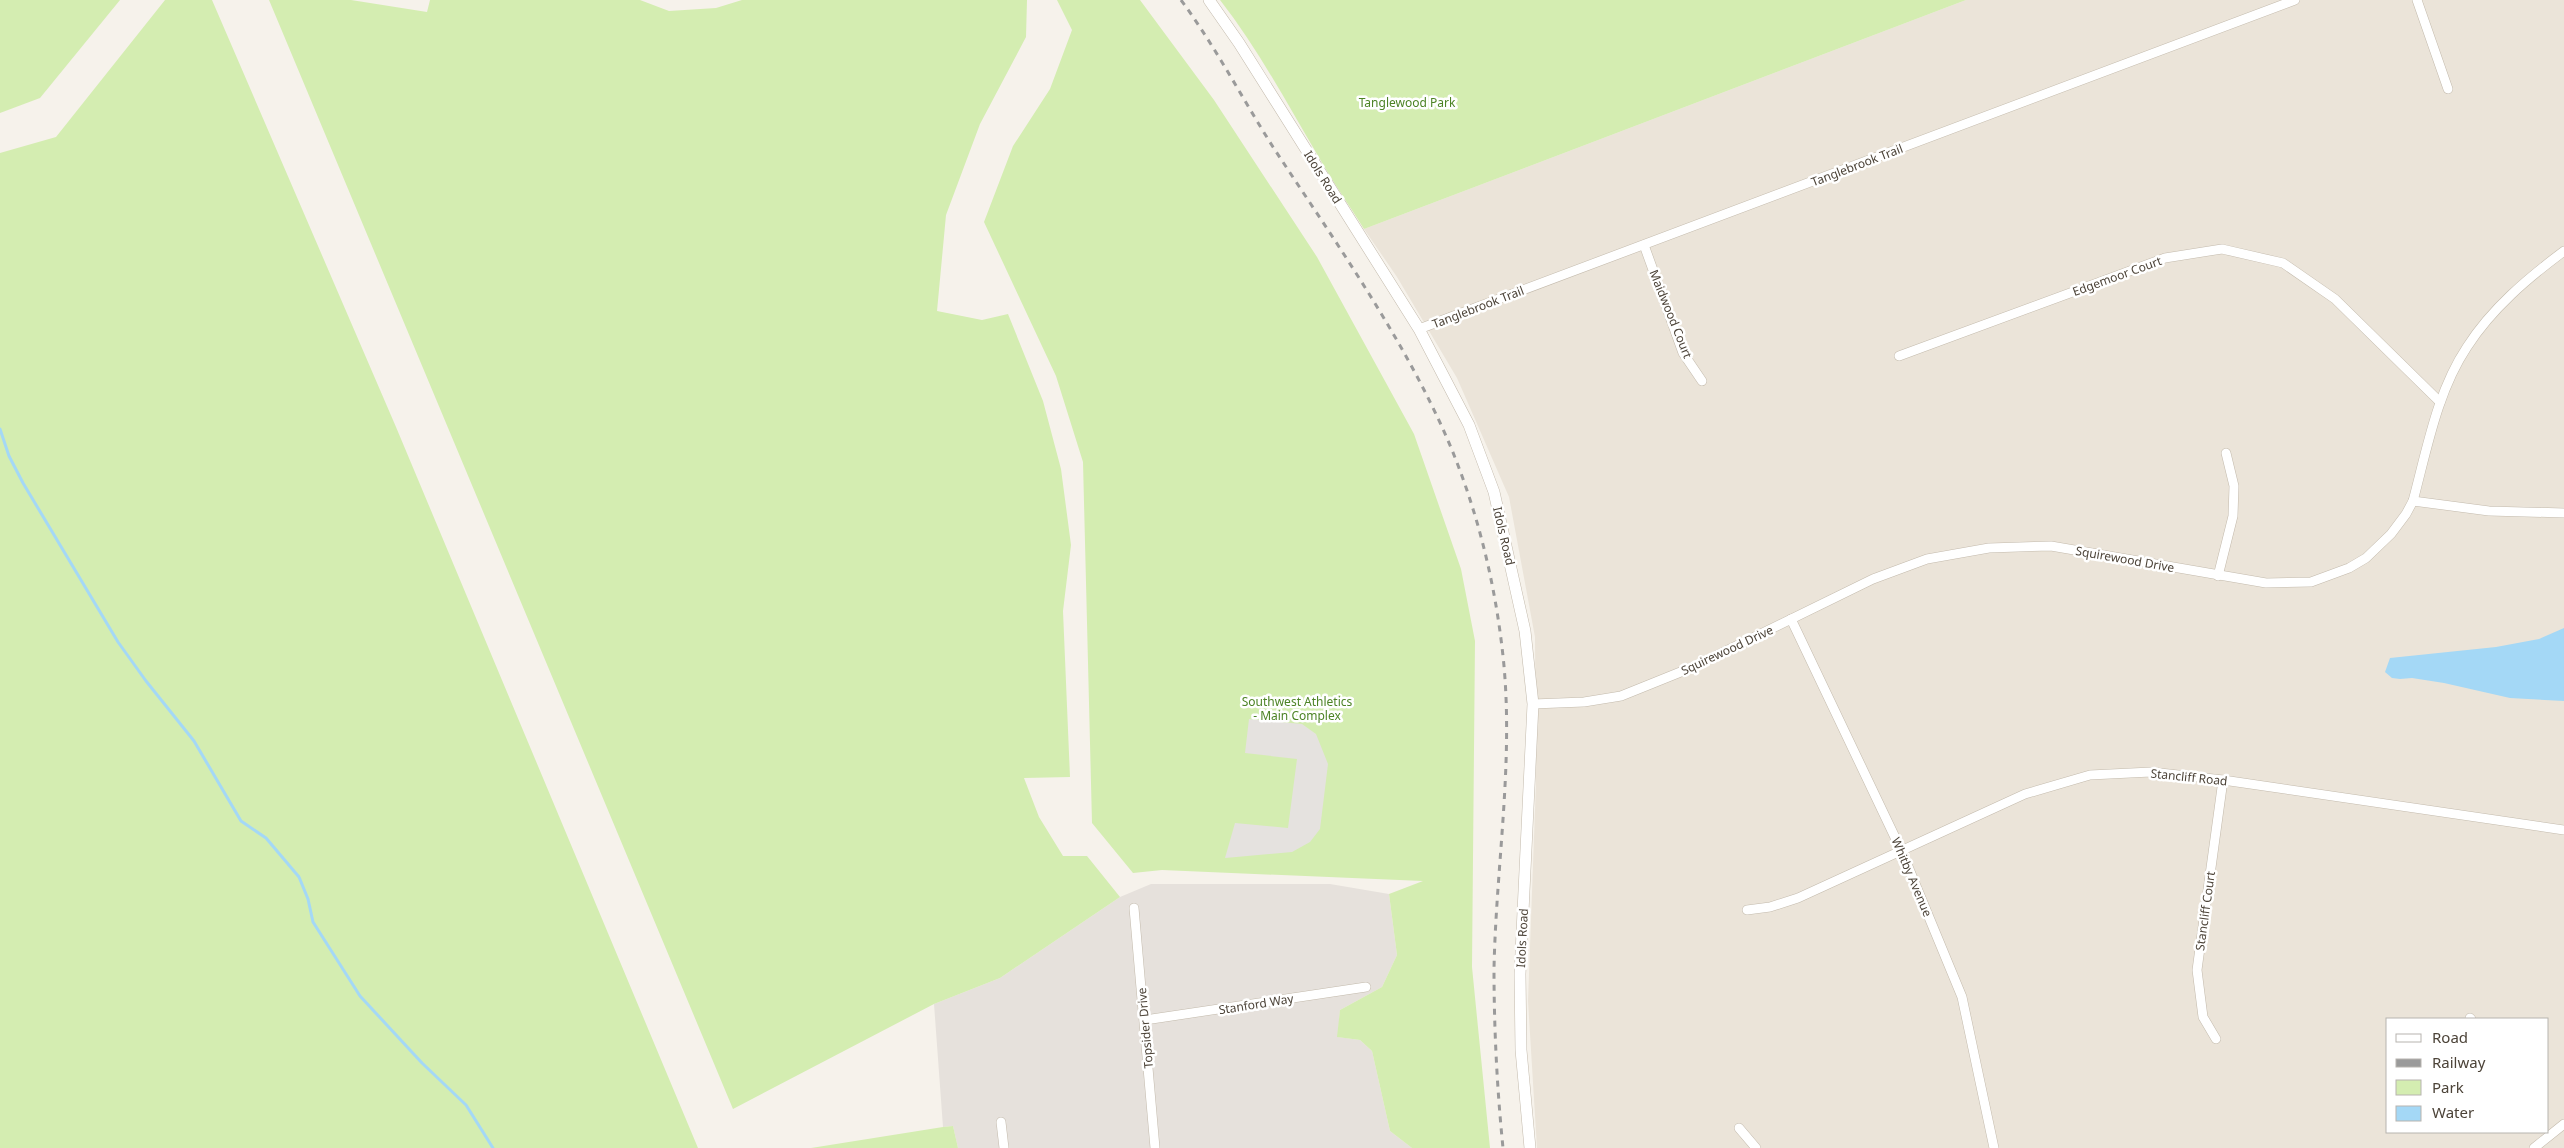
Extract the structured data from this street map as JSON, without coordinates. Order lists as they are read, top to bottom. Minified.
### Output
{"streets":{"street":["Tanglebrook Trail","Idols Road","Edgemoor Court","Maidwood Court","Squirewood Drive","Stancliff Road","Whitby Avenue","Stancliff Court","Stanford Way","Topsider Drive"]},"crossings":[["Tanglebrook Trail","Idols Road"],["Tanglebrook Trail","Maidwood Court"],["Idols Road","Squirewood Drive"],["Edgemoor Court","Squirewood Drive"],["Squirewood Drive","Whitby Avenue"],["Stancliff Road","Whitby Avenue"],["Stancliff Road","Stancliff Court"],["Stanford Way","Topsider Drive"]],"parks":["Tanglewood Park","Southwest Athletics - Main Complex"],"legend":["Road","Railway","Park","Water"]}
